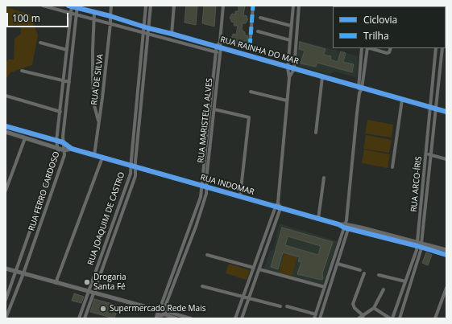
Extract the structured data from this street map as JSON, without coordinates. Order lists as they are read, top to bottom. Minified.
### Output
{"streets":{"street":["RUA RAINHA DO MAR","RUA DE SILVA","RUA MARISTELA ALVES","RUA ARCO-ÍRIS","RUA INDOMAR","RUA FERRO CARDOSO","RUA JOAQUIM DE CASTRO"]},"crossings":[["RUA RAINHA DO MAR","RUA DE SILVA"],["RUA RAINHA DO MAR","RUA MARISTELA ALVES"],["RUA RAINHA DO MAR","RUA ARCO-ÍRIS"],["RUA RAINHA DO MAR","RUA FERRO CARDOSO"],["RUA RAINHA DO MAR","RUA JOAQUIM DE CASTRO"],["RUA DE SILVA","RUA INDOMAR"],["RUA MARISTELA ALVES","RUA INDOMAR"],["RUA ARCO-ÍRIS","RUA INDOMAR"],["RUA INDOMAR","RUA FERRO CARDOSO"],["RUA INDOMAR","RUA JOAQUIM DE CASTRO"]],"places":["Drogaria Santa Fé","Supermercado Rede Mais"],"legend":["Ciclovia","Trilha"],"scale_bar":"100 m"}
